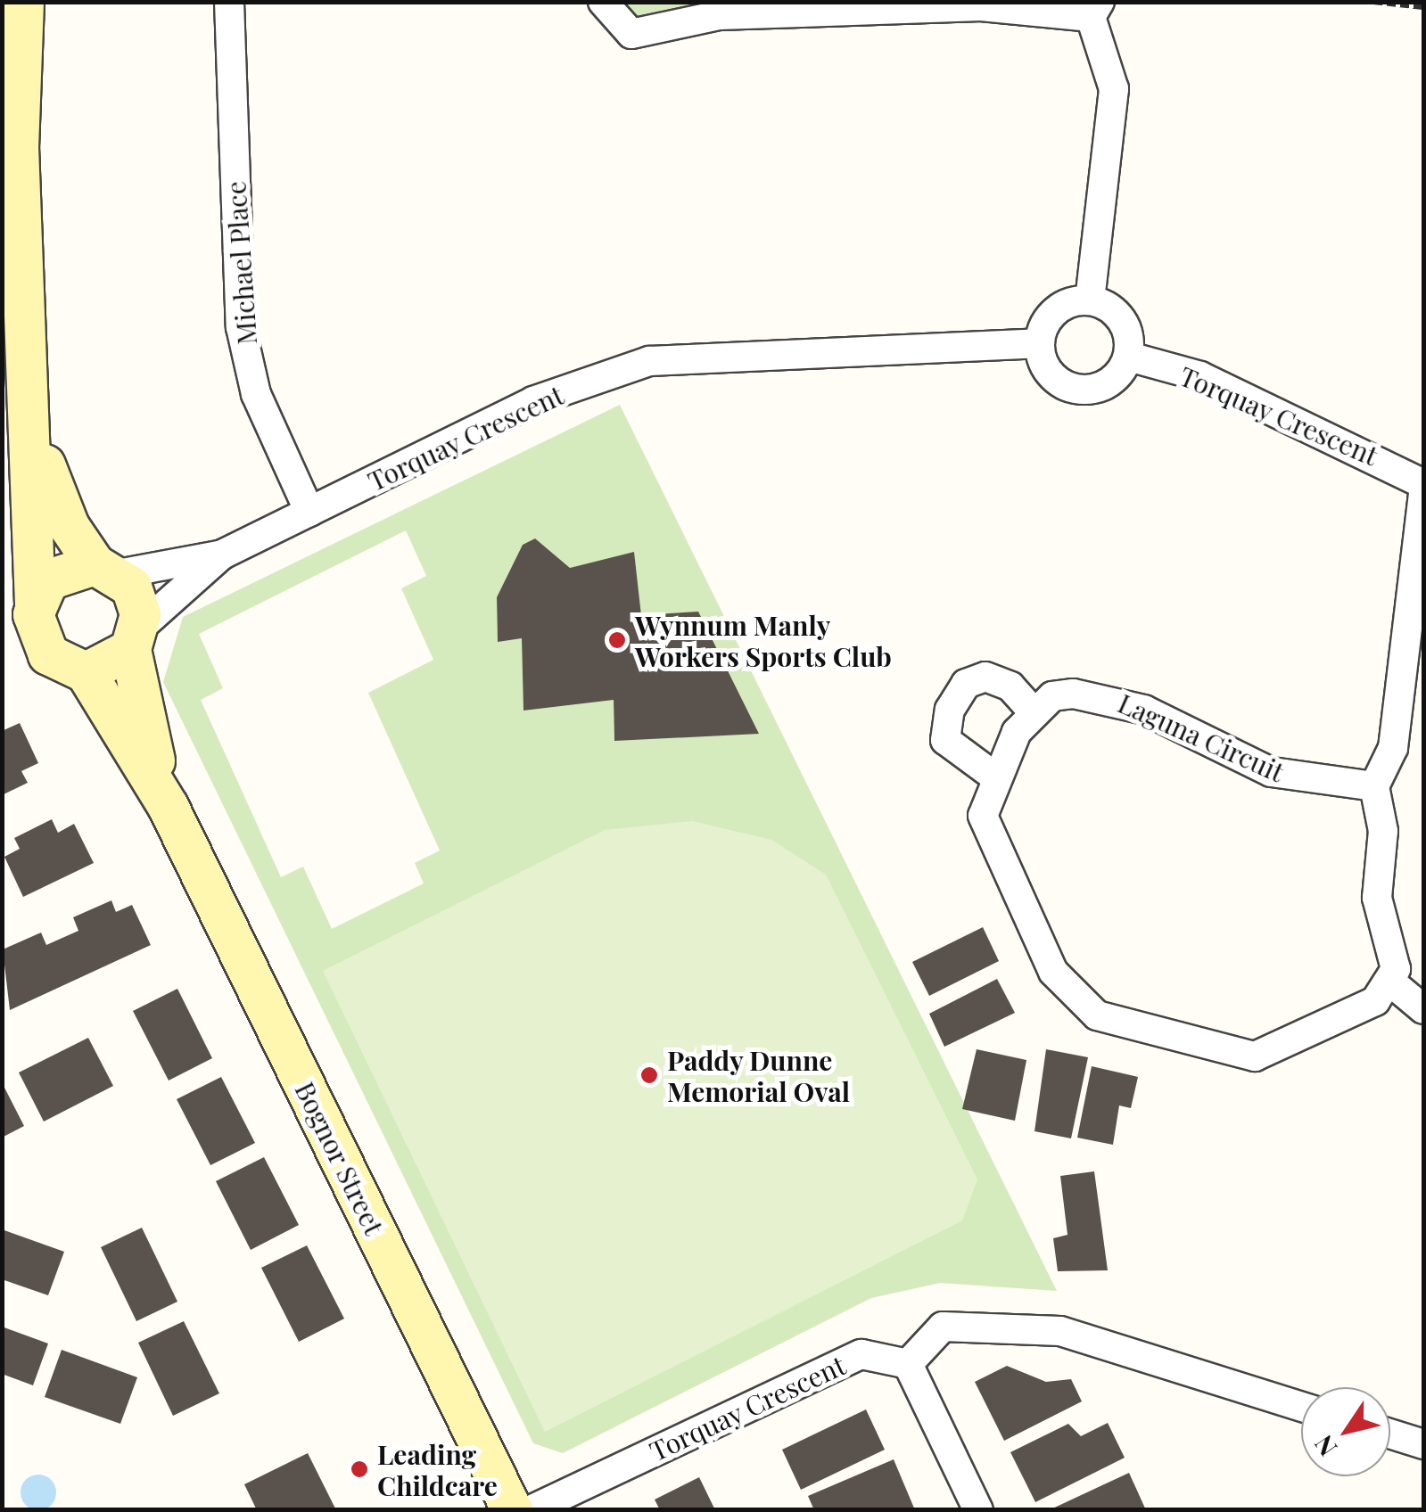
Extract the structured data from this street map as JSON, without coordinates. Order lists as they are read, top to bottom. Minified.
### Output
{"streets":{"street":["Michael Place","Torquay Crescent","Laguna Circuit","Bognor Street"]},"crossings":[["Michael Place","Torquay Crescent"],["Torquay Crescent","Bognor Street"]],"places":["Wynnum Manly Workers Sports Club","Paddy Dunne Memorial Oval","Leading Childcare"],"north":"bottom left"}
